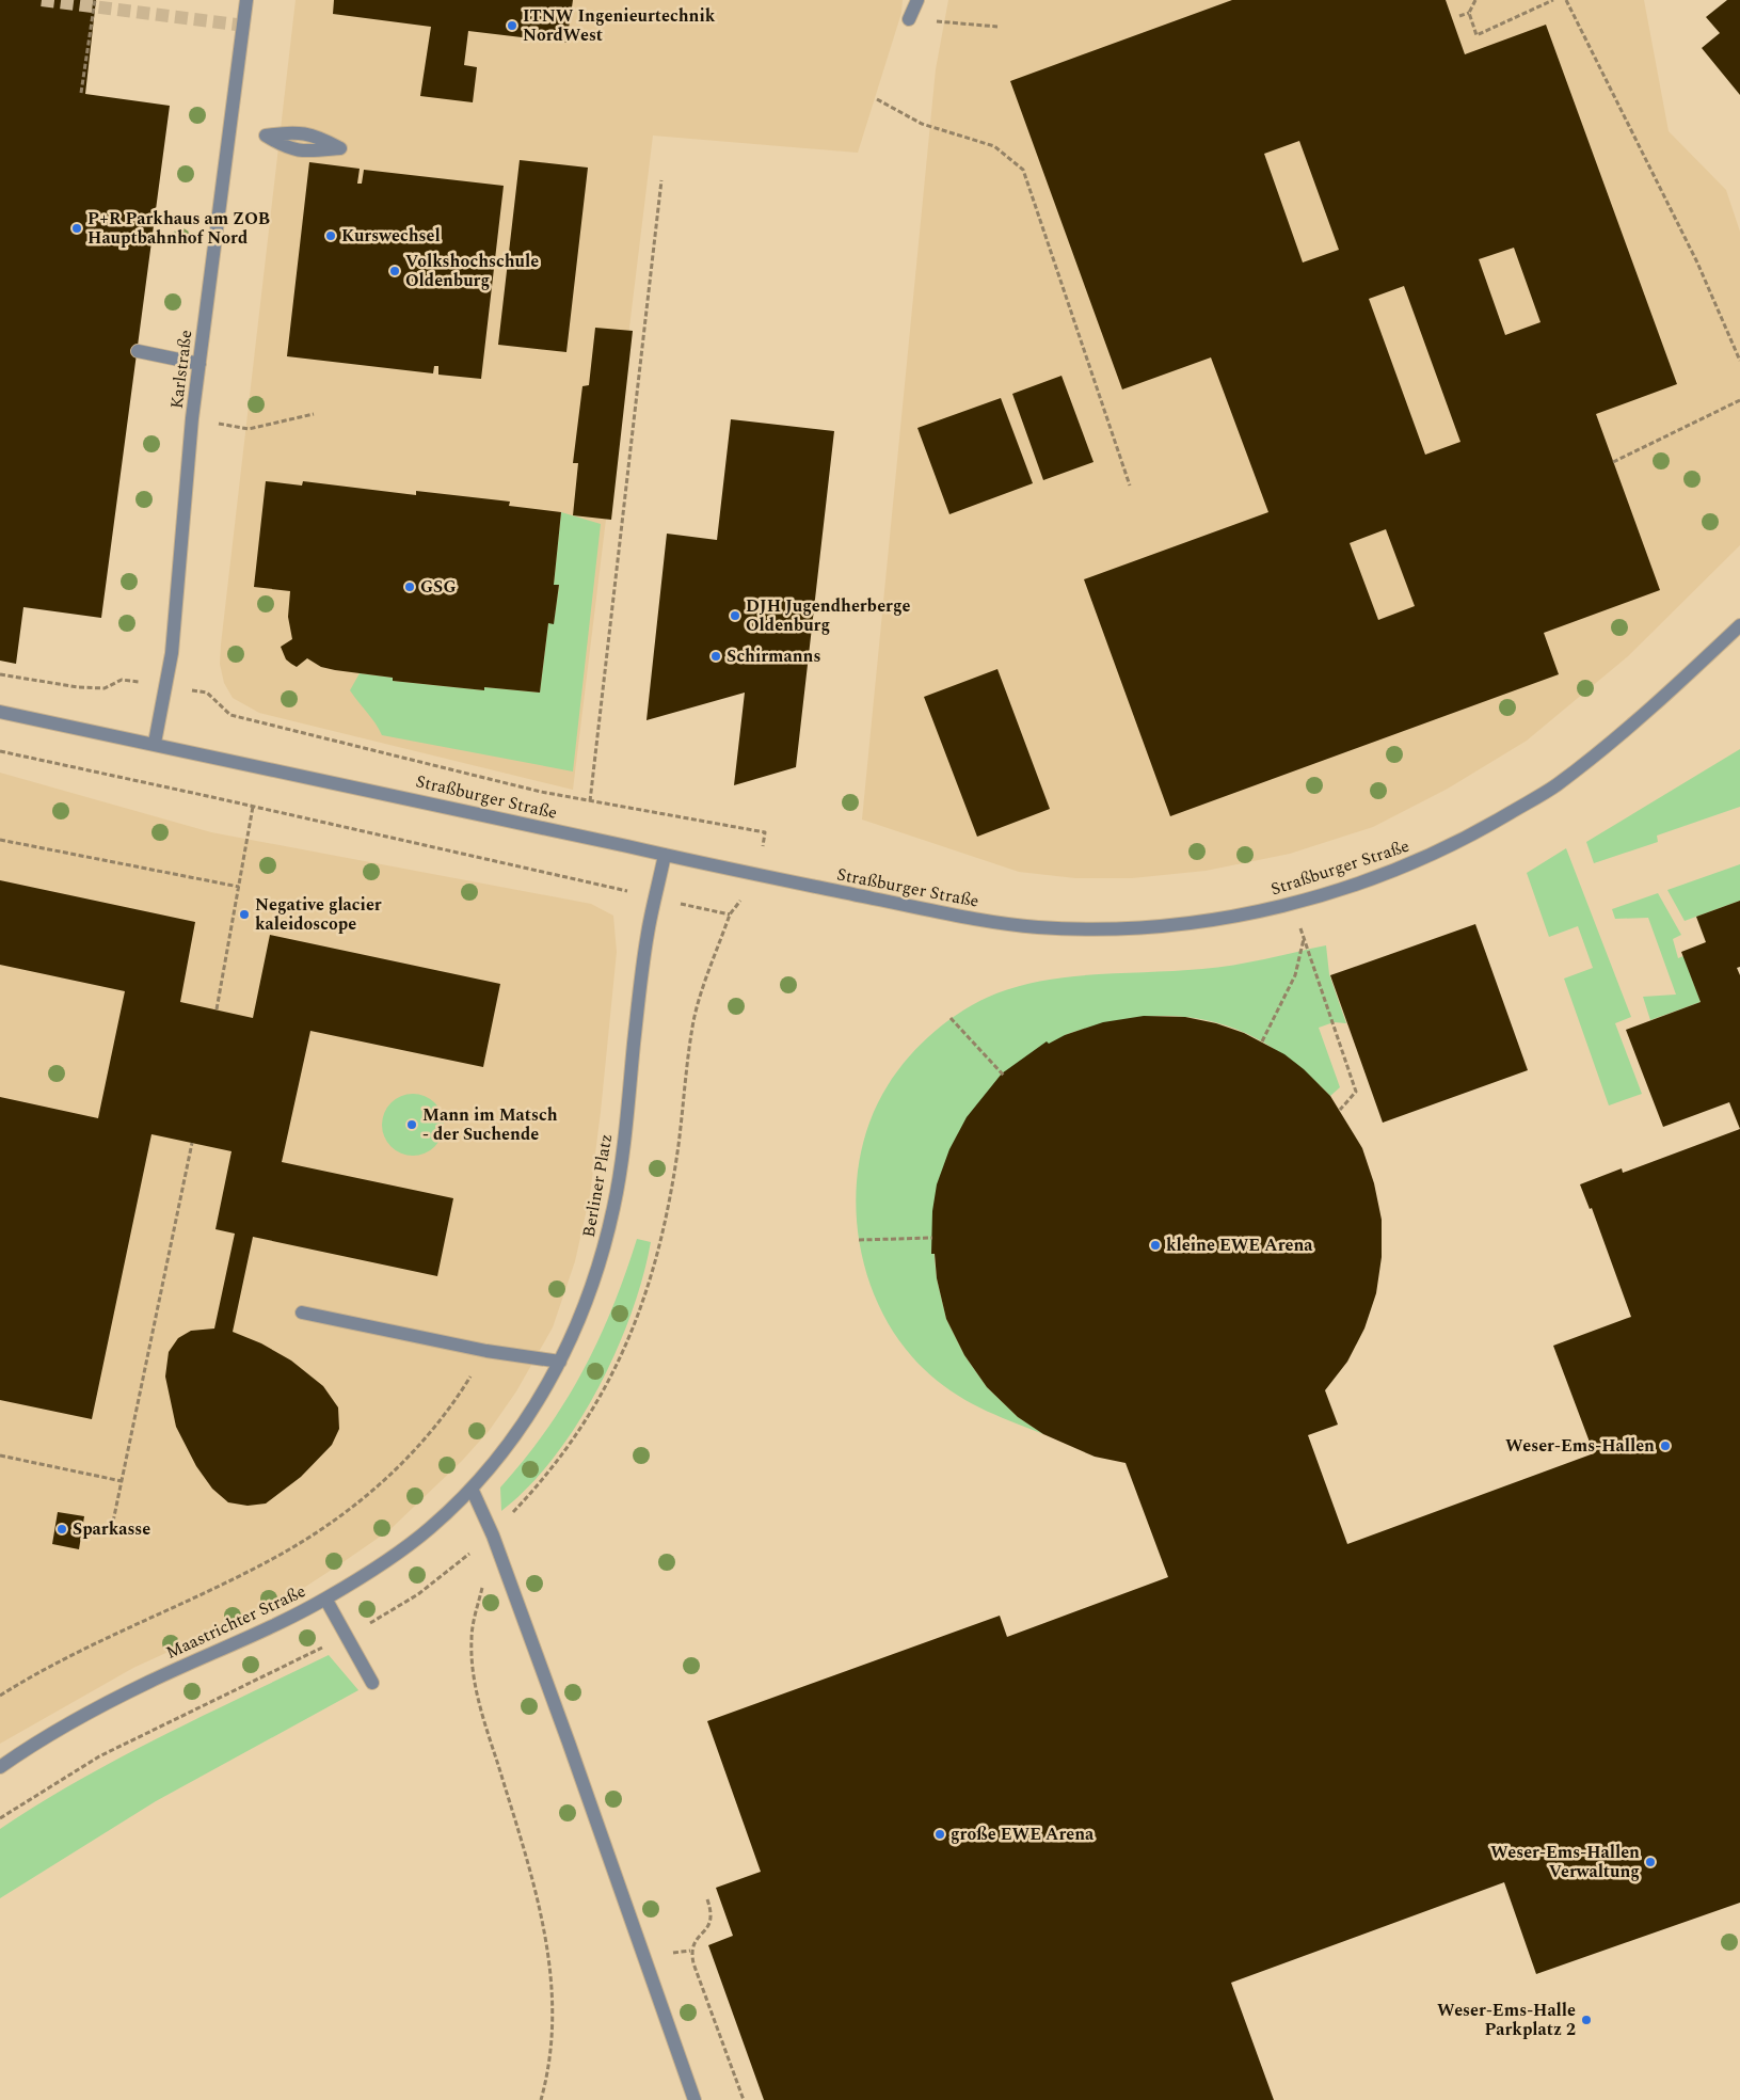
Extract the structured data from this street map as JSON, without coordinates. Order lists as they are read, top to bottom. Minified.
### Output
{"streets":{"street":["Karlstraße","Straßburger Straße","Berliner Platz","Maastrichter Straße"]},"crossings":[["Karlstraße","Straßburger Straße"],["Straßburger Straße","Berliner Platz"],["Berliner Platz","Maastrichter Straße"]],"places":["ITNW Ingenieurtechnik NordWest","P+R Parkhaus am ZOB Hauptbahnhof Nord","Kurswechsel","Volkshochschule Oldenburg","GSG","DJH Jugendherberge Oldenburg","Schirmanns","Negative glacier kaleidoscope","Mann im Matsch - der Suchende","kleine EWE Arena","Weser-Ems-Hallen","Sparkasse","große EWE Arena","Weser-Ems-Hallen Verwaltung","Weser-Ems-Halle Parkplatz 2"]}
